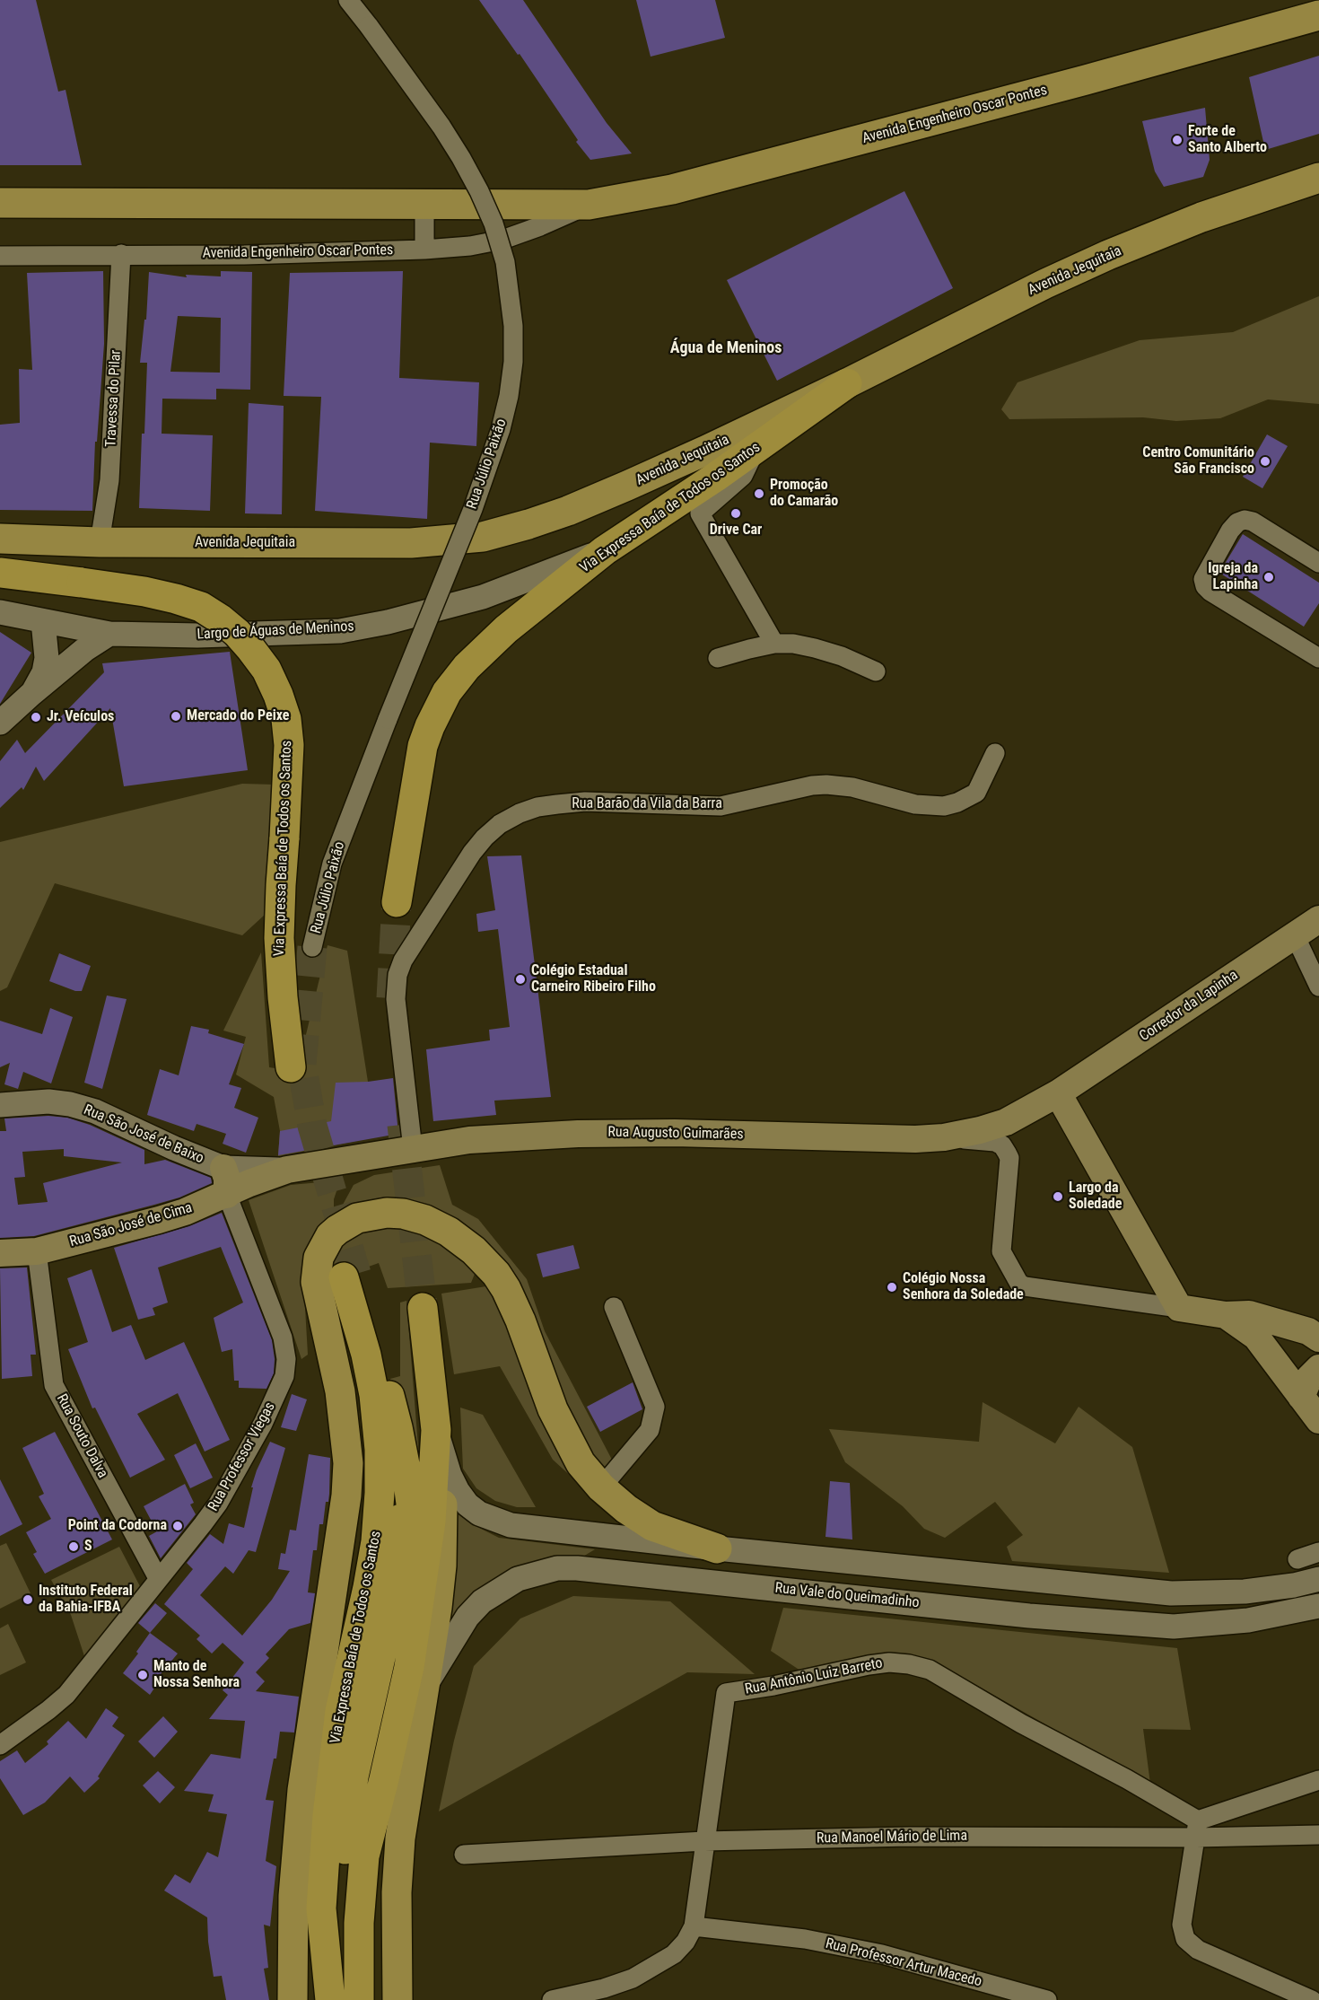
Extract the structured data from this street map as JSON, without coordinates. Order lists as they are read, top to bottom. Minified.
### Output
{"streets":{"highway":["Via Expressa Baía de Todos os Santos"],"main road":["Avenida Engenheiro Oscar Pontes","Avenida Jequitaia","Corredor da Lapinha","Rua Augusto Guimarães","Rua São José de Cima"],"street":["Travessa do Pilar","Rua Júlio Paixão","Largo de Águas de Meninos","Rua Barão da Vila da Barra","Rua São José de Baixo","Rua Souto Dalva","Rua Professor Viegas","Rua Vale do Queimadinho","Rua Antônio Luiz Barreto","Rua Manoel Mário de Lima","Rua Professor Artur Macedo"]},"crossings":[["Avenida Engenheiro Oscar Pontes","Travessa do Pilar"],["Avenida Jequitaia","Travessa do Pilar"],["Avenida Jequitaia","Via Expressa Baía de Todos os Santos"],["Via Expressa Baía de Todos os Santos","Largo de Águas de Meninos"],["Rua Barão da Vila da Barra","Rua Augusto Guimarães"],["Corredor da Lapinha","Rua Augusto Guimarães"],["Rua Augusto Guimarães","Rua São José de Baixo"],["Rua Augusto Guimarães","Rua São José de Cima"],["Rua São José de Baixo","Rua São José de Cima"],["Rua São José de Cima","Rua Souto Dalva"],["Rua São José de Cima","Rua Professor Viegas"],["Rua Souto Dalva","Rua Professor Viegas"],["Rua Antônio Luiz Barreto","Rua Manoel Mário de Lima"],["Rua Antônio Luiz Barreto","Rua Professor Artur Macedo"]],"districts":["Água de Meninos"],"places":["Forte de Santo Alberto","Centro Comunitário São Francisco","Promoção do Camarão","Drive Car","Igreja da Lapinha","Mercado do Peixe","Jr. Veículos","Colégio Estadual Carneiro Ribeiro Filho","Largo da Soledade","Colégio Nossa Senhora da Soledade","Point da Codorna","S","Instituto Federal da Bahia-IFBA","Manto de Nossa Senhora"]}
